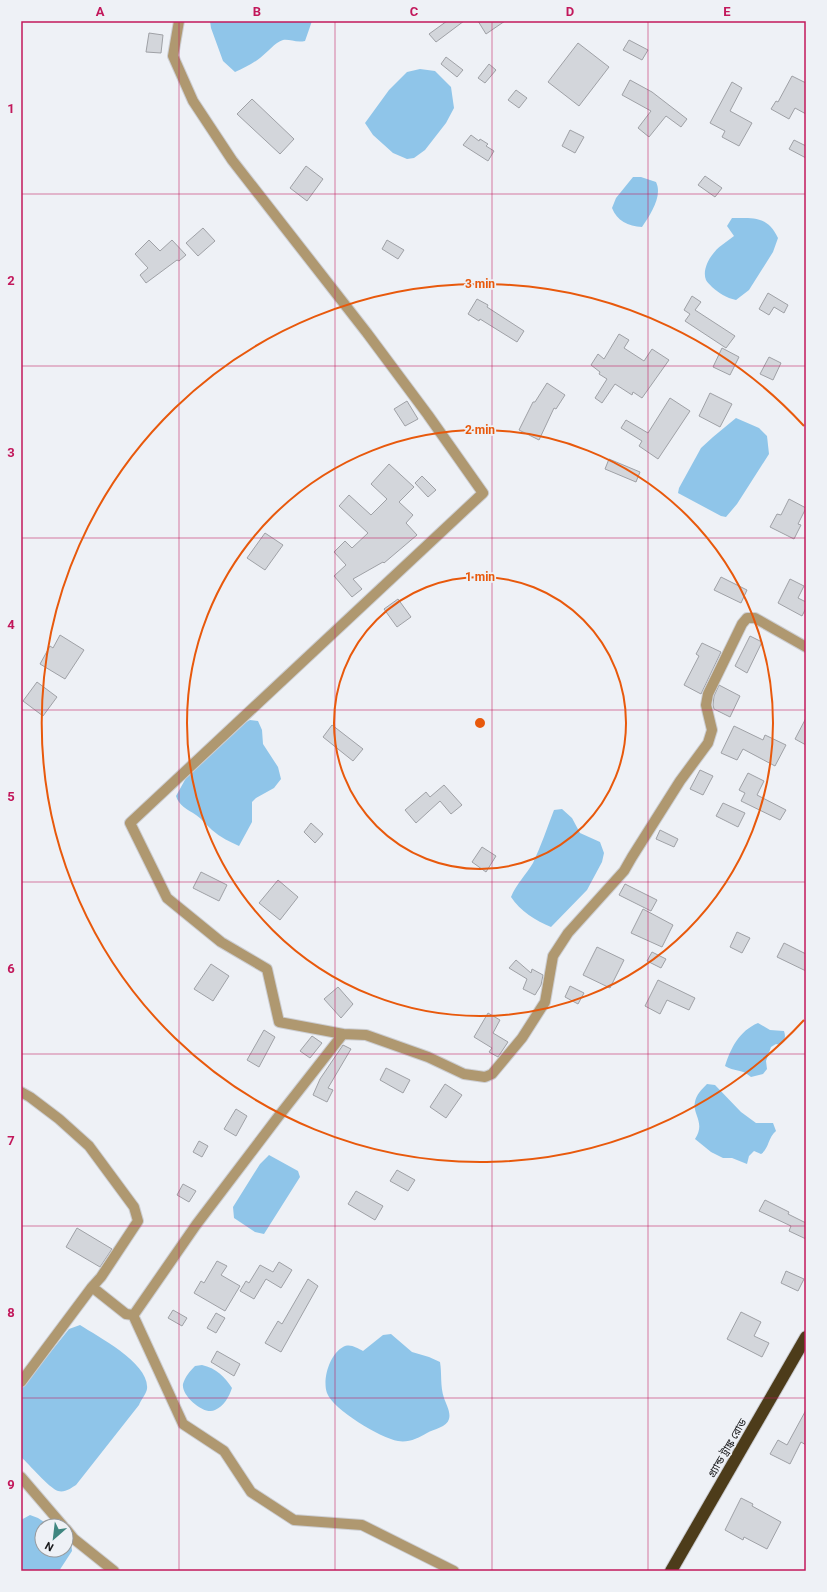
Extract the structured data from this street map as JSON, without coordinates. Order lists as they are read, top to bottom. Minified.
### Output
{"streets":{"highway":["গ্র্যান্ড ট্রাঙ্ক রোড"]},"north":"bottom left","grid":{"columns":["A","B","C","D","E"],"rows":["1","2","3","4","5","6","7","8","9"]},"rings":["3 min","2 min","1 min"]}
